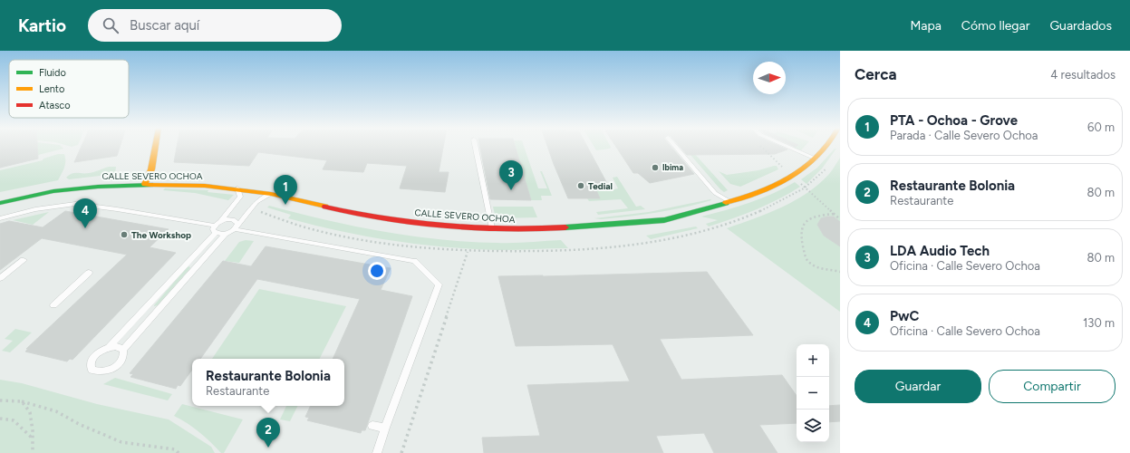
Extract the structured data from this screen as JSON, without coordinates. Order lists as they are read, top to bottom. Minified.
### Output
{"streets":{"street":["CALLE SEVERO OCHOA"]},"places":["Ibima","Tedial","The Workshop"],"legend":["Fluido","Lento","Atasco"],"north":"right","page":{"header":"Kartio","search":"Buscar aquí","nav":["Mapa","Cómo llegar","Guardados"],"heading":["Cerca","4 resultados"],"list":[{"mark":"1","name":"PTA - Ochoa - Grove","note":"Parada · Calle Severo Ochoa","value":"60 m"},{"mark":"2","name":"Restaurante Bolonia","note":"Restaurante","value":"80 m"},{"mark":"3","name":"LDA Audio Tech","note":"Oficina · Calle Severo Ochoa","value":"80 m"},{"mark":"4","name":"PwC","note":"Oficina · Calle Severo Ochoa","value":"130 m"}],"pins":["3","1","4","2"],"map_buttons":["+","−"],"popup":["Restaurante Bolonia","Restaurante"],"buttons":["Guardar","Compartir"]}}
